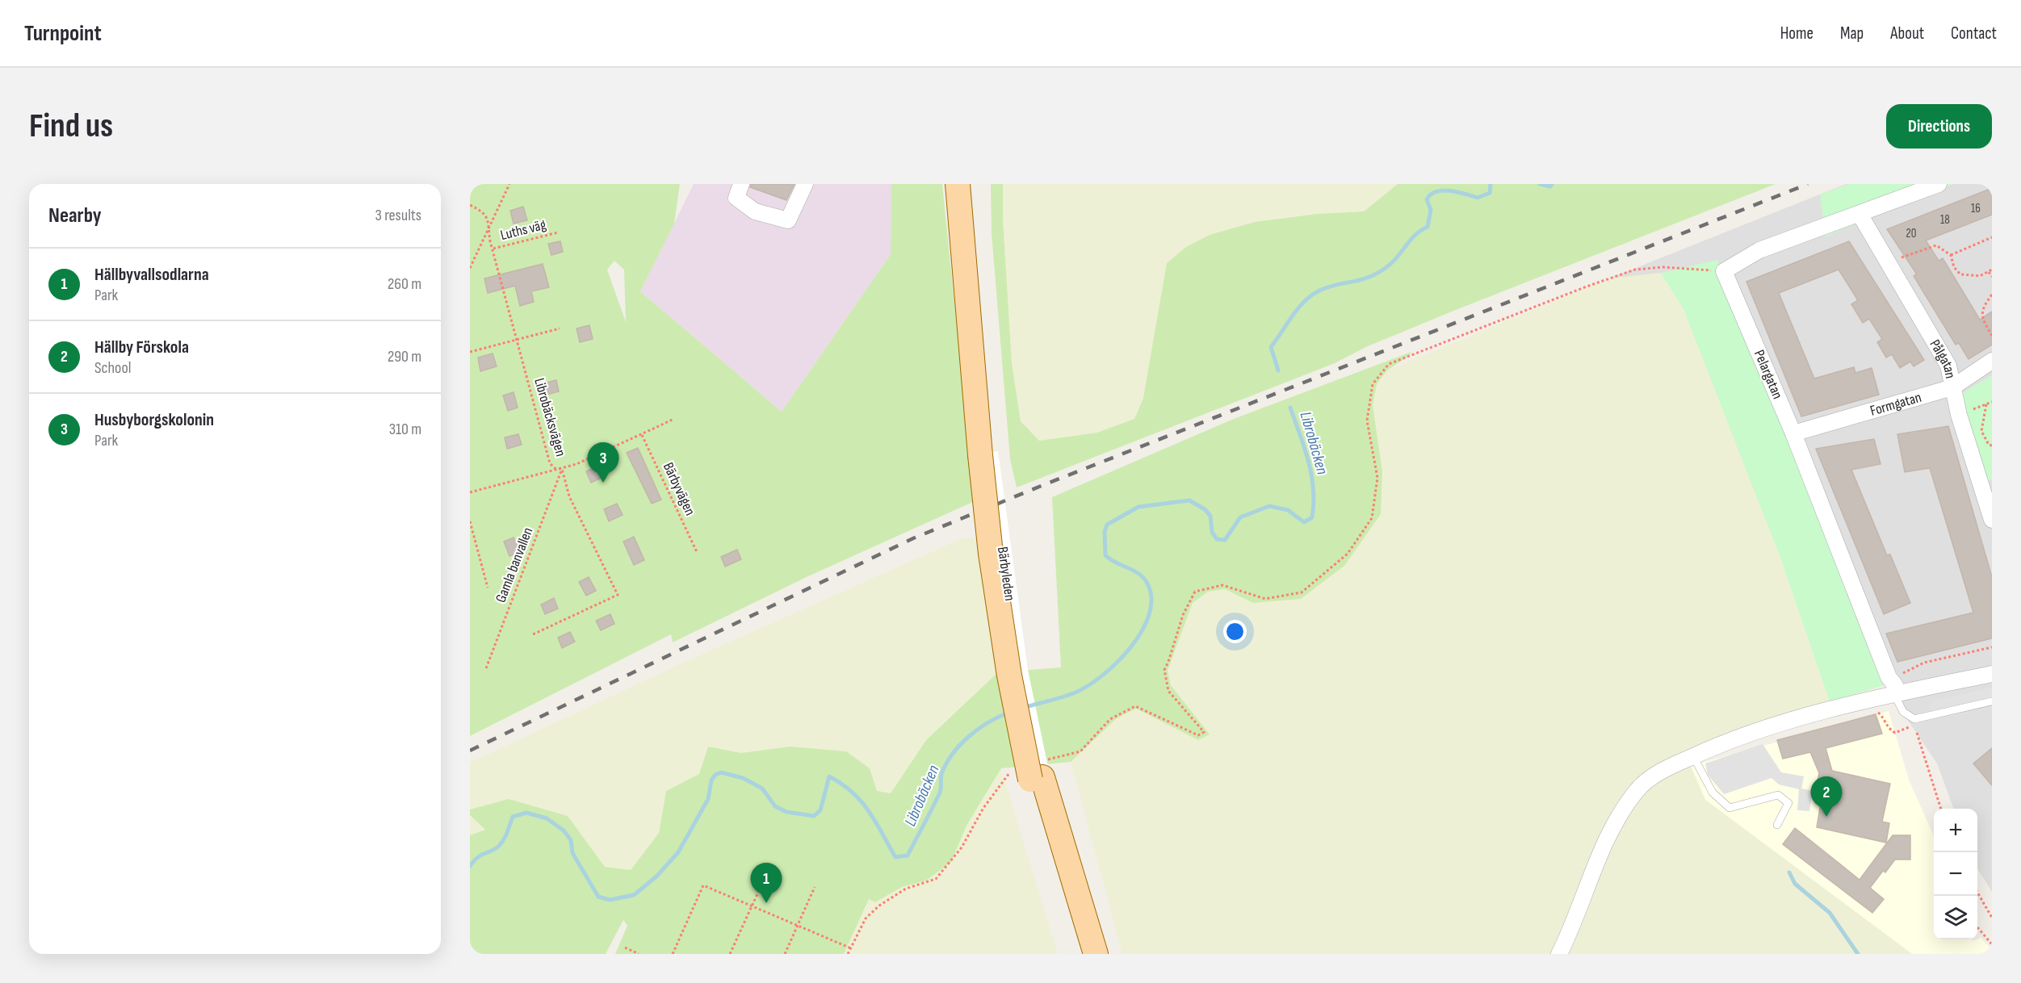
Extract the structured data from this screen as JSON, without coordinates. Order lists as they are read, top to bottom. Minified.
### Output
{"streets":{"main road":["Bärbyleden"],"street":["Pålgatan","Pelargatan","Formgatan"],"path":["Luths väg","Librobäcksvägen","Bärbyvägen","Gamla banvallen"]},"crossings":[["Luths väg","Librobäcksvägen"],["Pålgatan","Formgatan"],["Pelargatan","Formgatan"],["Librobäcksvägen","Gamla banvallen"]],"water":["Librobäcken"],"house_numbers":["16","18","20"],"page":{"header":"Turnpoint","nav":["Home","Map","About","Contact"],"buttons":"Directions","title":"Find us","heading":["Nearby","3 results"],"list":[{"mark":"1","name":"Hällbyvallsodlarna","note":"Park","value":"260 m"},{"mark":"2","name":"Hällby Förskola","note":"School","value":"290 m"},{"mark":"3","name":"Husbyborgskolonin","note":"Park","value":"310 m"}],"pins":["3","2","1"],"map_buttons":["+","−"]}}
